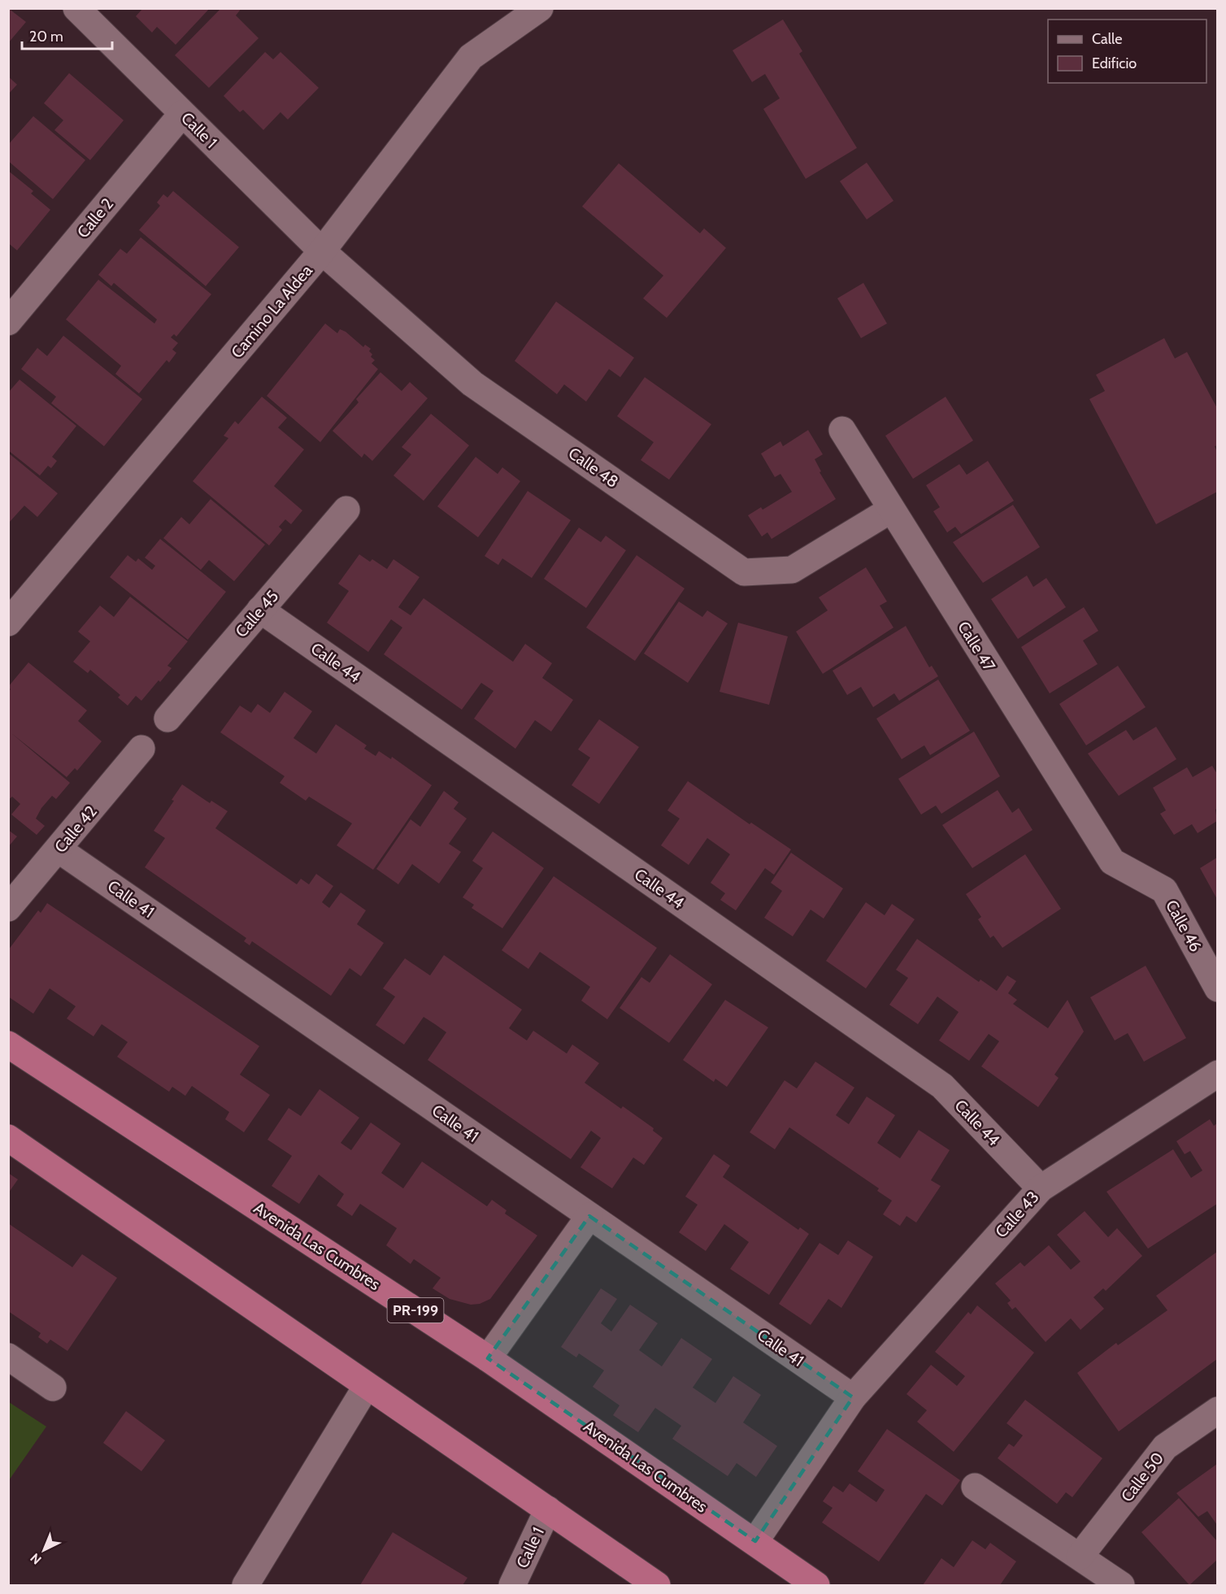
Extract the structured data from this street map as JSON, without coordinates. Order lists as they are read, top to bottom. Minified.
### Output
{"streets":{"highway":["Avenida Las Cumbres","PR-199"],"street":["Calle 1","Calle 2","Camino La Aldea","Calle 48","Calle 45","Calle 47","Calle 44","Calle 42","Calle 41","Calle 46","Calle 43","Calle 50"]},"crossings":[["Calle 1","Calle 2"],["Calle 1","Camino La Aldea"],["Calle 1","Calle 48"],["Camino La Aldea","Calle 48"],["Calle 48","Calle 47"],["Calle 45","Calle 44"],["Calle 47","Calle 46"],["Calle 44","Calle 43"],["Calle 42","Calle 41"],["Calle 41","Calle 43"],["Calle 43","Avenida Las Cumbres"]],"legend":["Calle","Edificio"],"scale_bar":"20 m","north":"bottom left"}
